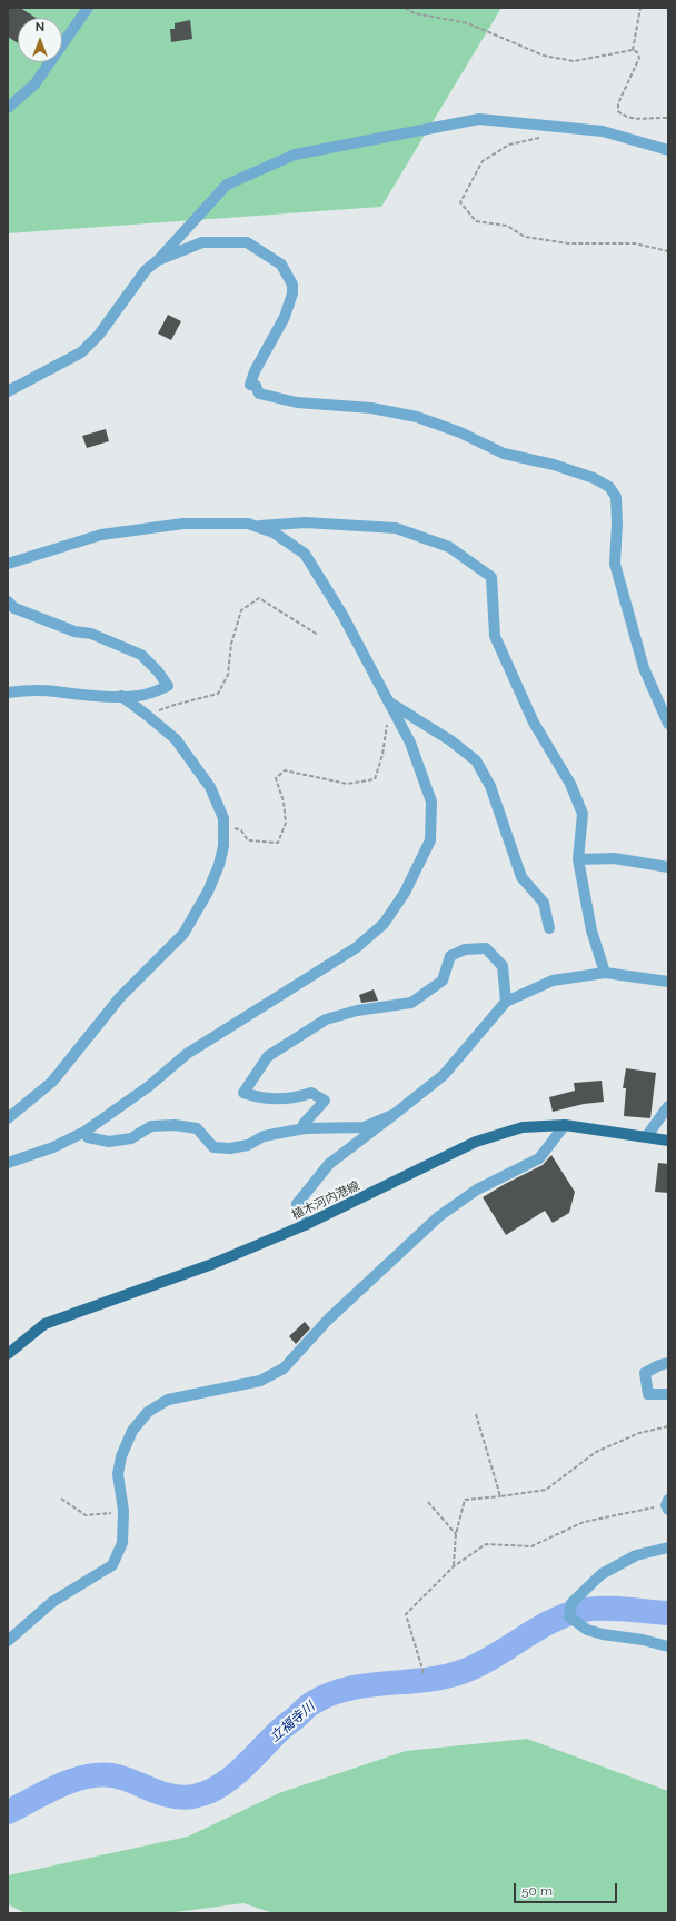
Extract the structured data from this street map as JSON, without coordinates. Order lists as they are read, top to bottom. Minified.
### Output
{"streets":{"main road":["植木河内港線"]},"water":["立福寺川"],"scale_bar":"50 m","north":"top"}
